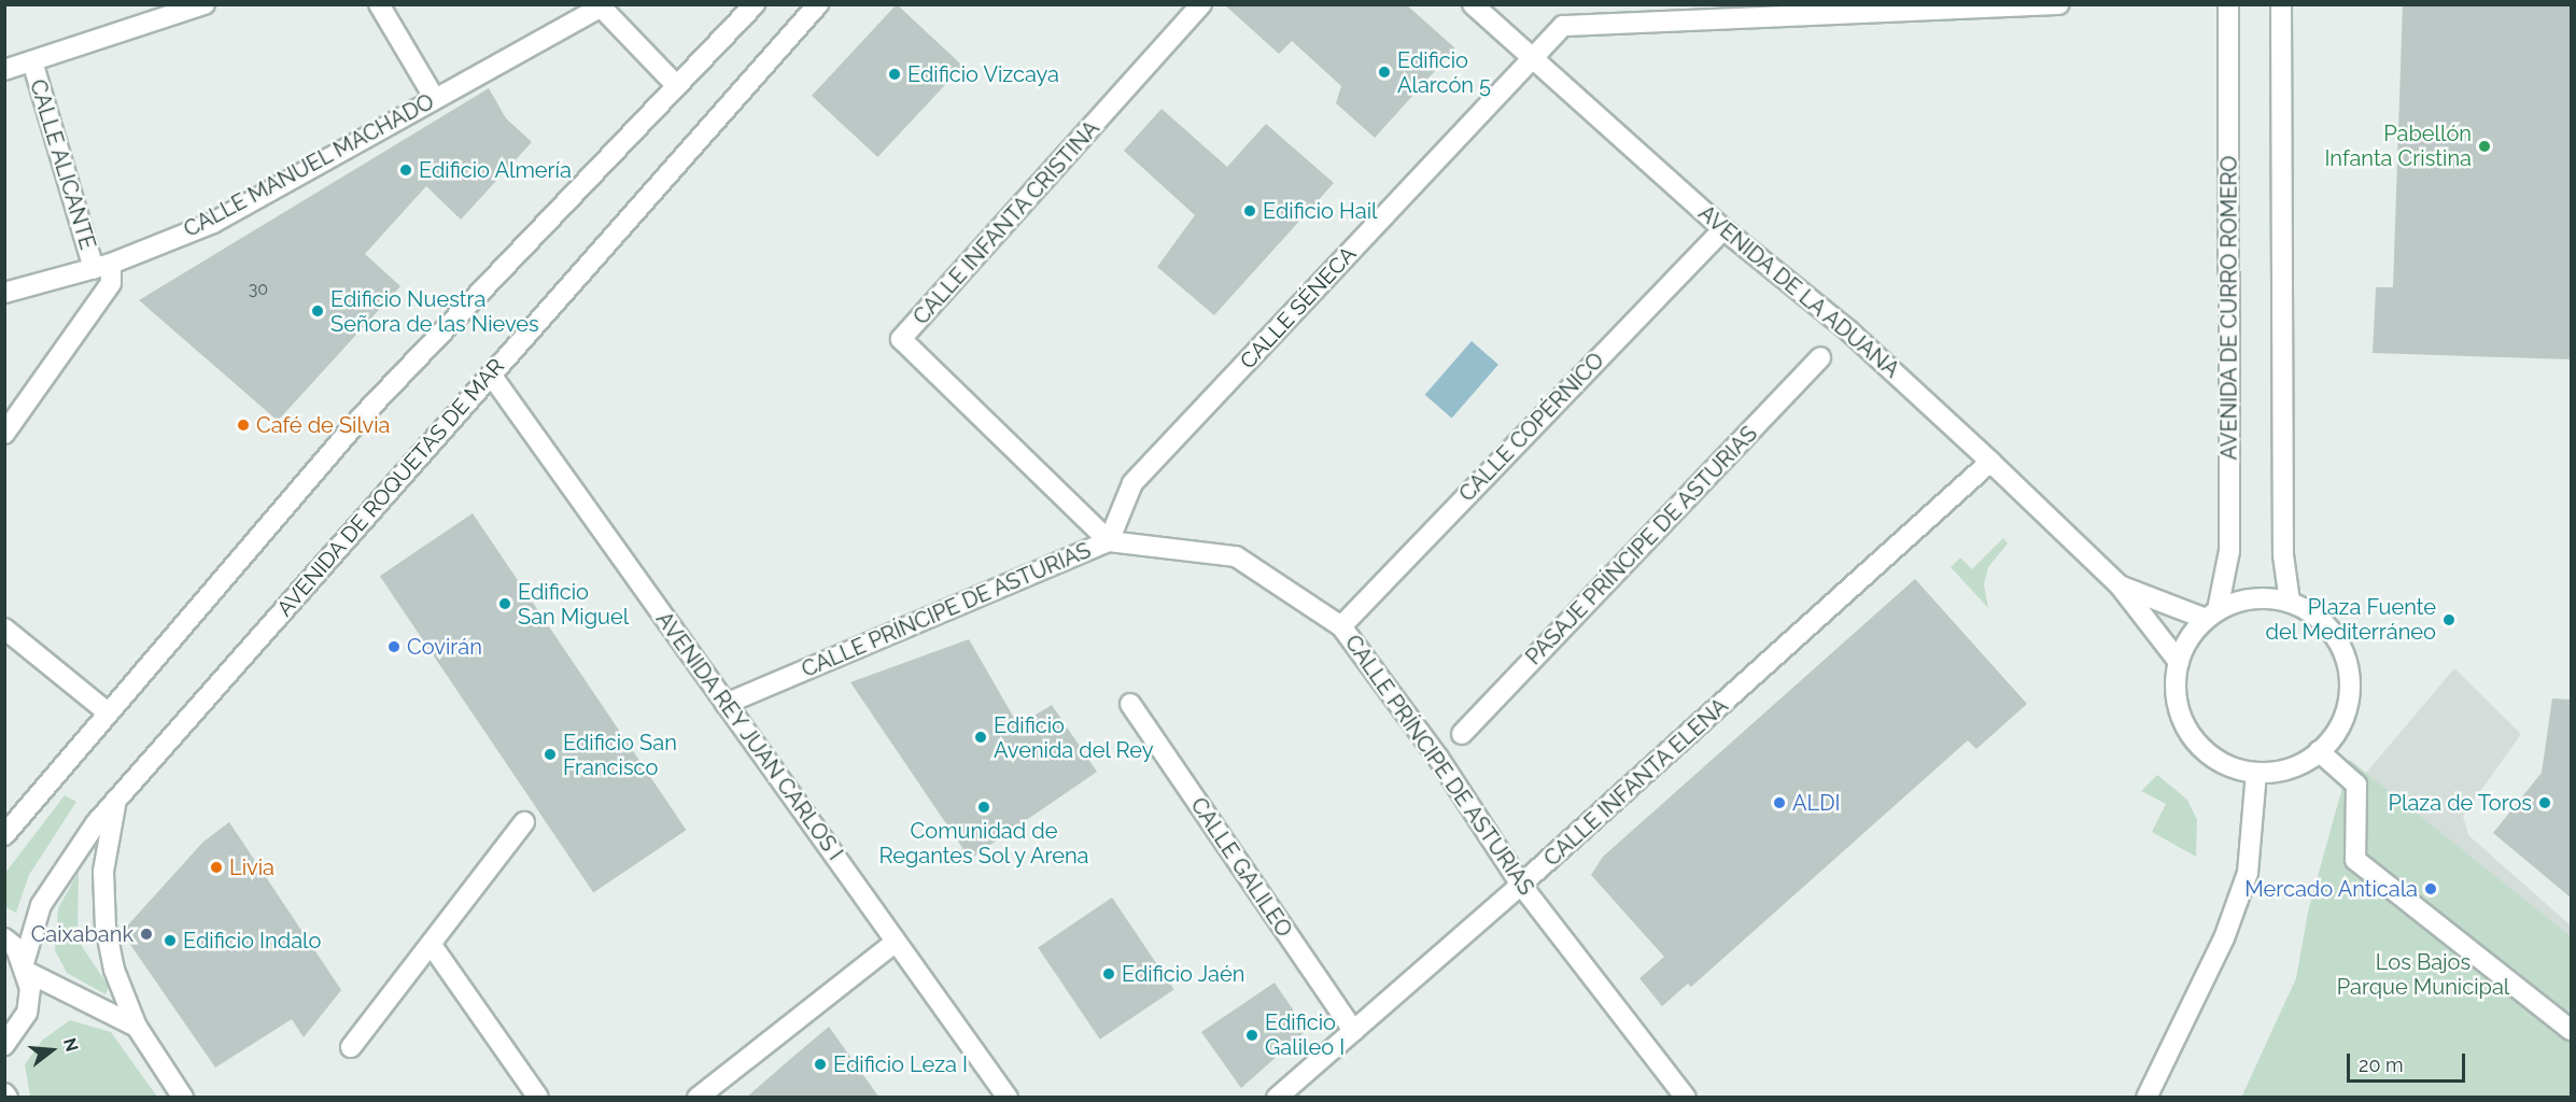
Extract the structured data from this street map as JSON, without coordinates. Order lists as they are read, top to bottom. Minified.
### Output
{"streets":{"street":["CALLE ALICANTE","CALLE MANUEL MACHADO","CALLE INFANTA CRISTINA","AVENIDA DE LA ADUANA","CALLE SÉNECA","AVENIDA DE CURRO ROMERO","CALLE COPÉRNICO","AVENIDA DE ROQUETAS DE MAR","PASAJE PRÍNCIPE DE ASTURIAS","CALLE PRÍNCIPE DE ASTURIAS","AVENIDA REY JUAN CARLOS I","CALLE INFANTA ELENA","CALLE GALILEO"]},"crossings":[["CALLE ALICANTE","CALLE MANUEL MACHADO"],["CALLE INFANTA CRISTINA","CALLE SÉNECA"],["CALLE INFANTA CRISTINA","CALLE PRÍNCIPE DE ASTURIAS"],["AVENIDA DE LA ADUANA","CALLE SÉNECA"],["AVENIDA DE LA ADUANA","AVENIDA DE CURRO ROMERO"],["AVENIDA DE LA ADUANA","CALLE COPÉRNICO"],["AVENIDA DE LA ADUANA","CALLE INFANTA ELENA"],["CALLE SÉNECA","CALLE PRÍNCIPE DE ASTURIAS"],["CALLE COPÉRNICO","CALLE PRÍNCIPE DE ASTURIAS"],["AVENIDA DE ROQUETAS DE MAR","AVENIDA REY JUAN CARLOS I"],["CALLE PRÍNCIPE DE ASTURIAS","AVENIDA REY JUAN CARLOS I"],["CALLE PRÍNCIPE DE ASTURIAS","CALLE INFANTA ELENA"],["CALLE INFANTA ELENA","CALLE GALILEO"]],"parks":["Los Bajos Parque Municipal"],"places":["Edificio Alarcón 5","Edificio Vizcaya","Pabellón Infanta Cristina","Edificio Almería","Edificio Hail","Edificio Nuestra Señora de las Nieves","Café de Silvia","Edificio San Miguel","Plaza Fuente del Mediterráneo","Covirán","Edificio Avenida del Rey","Edificio San Francisco","ALDI","Plaza de Toros","Comunidad de Regantes Sol y Arena","Livia","Mercado Anticala","Caixabank","Edificio Indalo","Edificio Jaén","Edificio Galileo I","Edificio Leza I"],"house_numbers":["30"],"scale_bar":"20 m","north":"right"}
